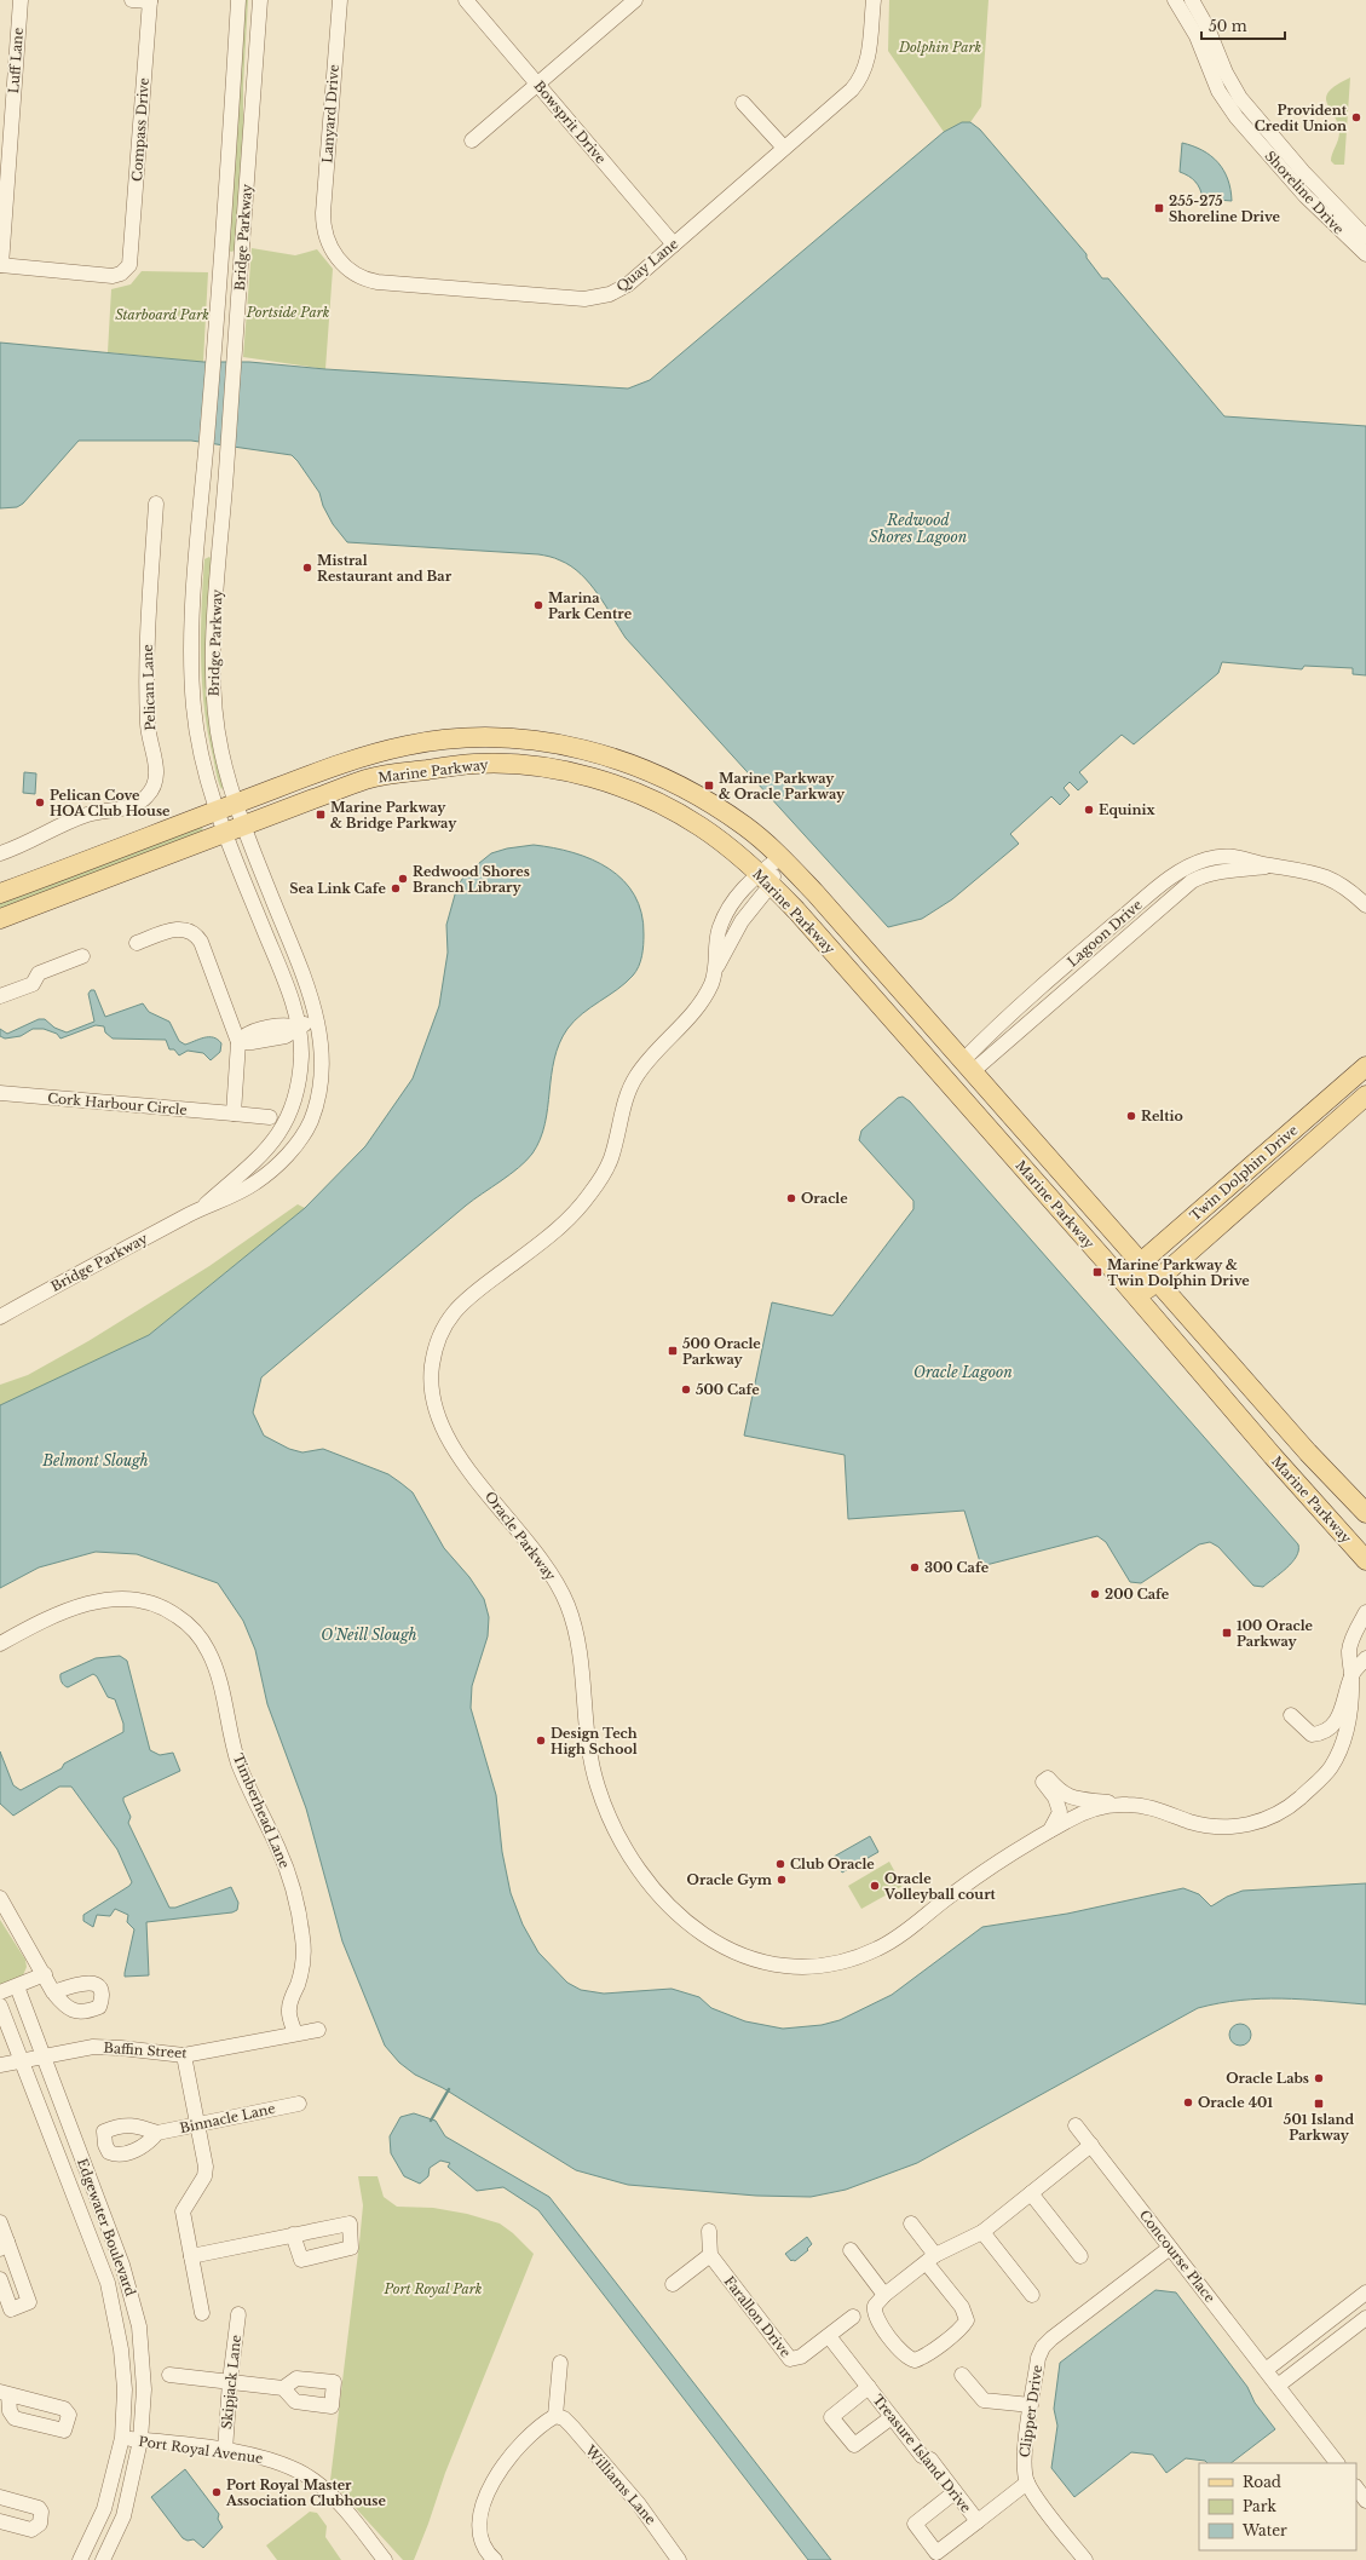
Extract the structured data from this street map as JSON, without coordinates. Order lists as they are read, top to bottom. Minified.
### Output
{"streets":{"main road":["Marine Parkway","Twin Dolphin Drive"],"street":["Luff Lane","Lanyard Drive","Bowsprit Drive","Compass Drive","Shoreline Drive","Bridge Parkway","Quay Lane","Pelican Lane","Lagoon Drive","Cork Harbour Circle","Oracle Parkway","Timberhead Lane","Baffin Street","Binnacle Lane","Edgewater Boulevard","Concourse Place","Farallon Drive","Skipjack Lane","Clipper Drive","Port Royal Avenue","Treasure Island Drive","Williams Lane"]},"crossings":[["Luff Lane","Compass Drive"],["Lanyard Drive","Quay Lane"],["Bowsprit Drive","Quay Lane"],["Bridge Parkway","Marine Parkway"],["Marine Parkway","Lagoon Drive"],["Marine Parkway","Twin Dolphin Drive"],["Marine Parkway","Oracle Parkway"],["Timberhead Lane","Baffin Street"],["Baffin Street","Edgewater Boulevard"],["Edgewater Boulevard","Port Royal Avenue"],["Concourse Place","Clipper Drive"],["Farallon Drive","Treasure Island Drive"],["Skipjack Lane","Port Royal Avenue"],["Clipper Drive","Treasure Island Drive"]],"water":["Redwood Shores Lagoon","Oracle Lagoon","Belmont Slough","O'Neill Slough"],"parks":["Dolphin Park","Portside Park","Starboard Park","Port Royal Park"],"places":{"other":["Provident Credit Union","Mistral Restaurant and Bar","Marina Park Centre","Pelican Cove HOA Club House","Equinix","Redwood Shores Branch Library","Sea Link Cafe","Reltio","Oracle","500 Cafe","300 Cafe","200 Cafe","Design Tech High School","Club Oracle","Oracle Gym","Oracle Volleyball court","Oracle Labs","Oracle 401","Port Royal Master Association Clubhouse"],"transit":["255-275 Shoreline Drive","Marine Parkway & Oracle Parkway","Marine Parkway & Bridge Parkway","Marine Parkway & Twin Dolphin Drive","500 Oracle Parkway","100 Oracle Parkway","501 Island Parkway"]},"legend":["Road","Park","Water"],"scale_bar":"50 m"}
